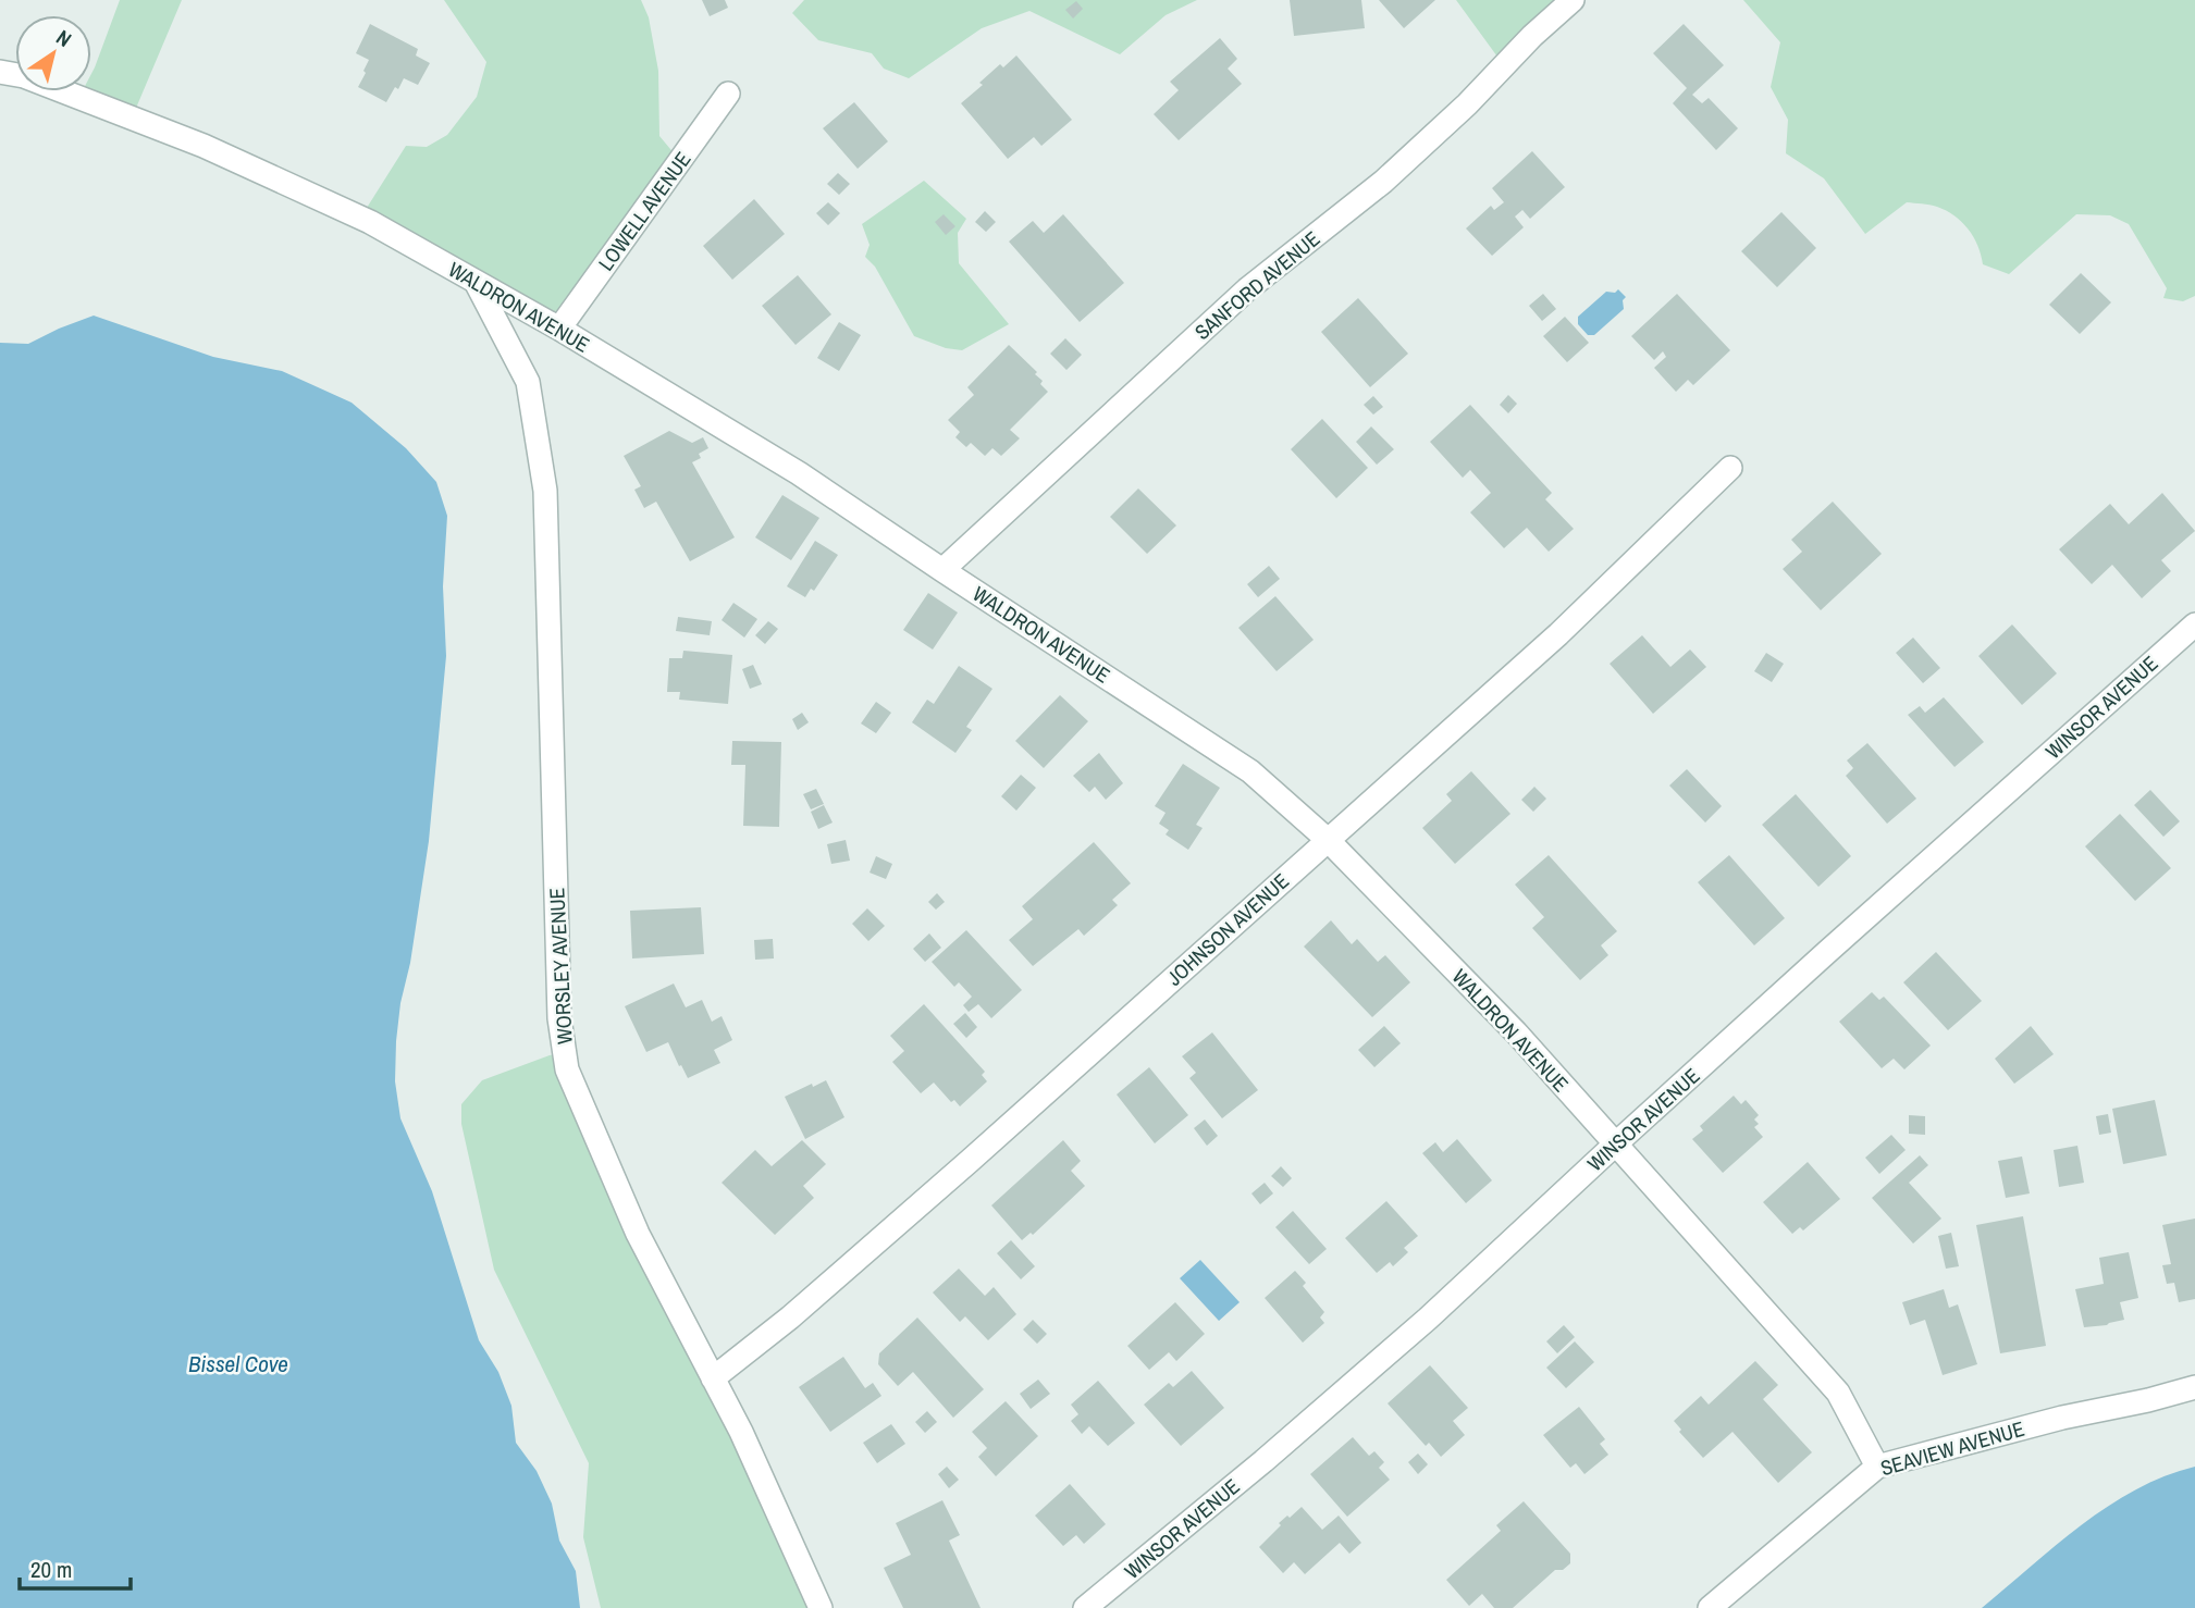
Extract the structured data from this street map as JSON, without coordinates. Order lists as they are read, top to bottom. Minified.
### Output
{"streets":{"street":["LOWELL AVENUE","SANFORD AVENUE","WALDRON AVENUE","WINSOR AVENUE","JOHNSON AVENUE","WORSLEY AVENUE","SEAVIEW AVENUE"]},"crossings":[["LOWELL AVENUE","WALDRON AVENUE"],["SANFORD AVENUE","WALDRON AVENUE"],["WALDRON AVENUE","WINSOR AVENUE"],["WALDRON AVENUE","JOHNSON AVENUE"],["WALDRON AVENUE","WORSLEY AVENUE"],["WALDRON AVENUE","SEAVIEW AVENUE"],["JOHNSON AVENUE","WORSLEY AVENUE"]],"water":["Bissel Cove"],"scale_bar":"20 m","north":"top right"}
